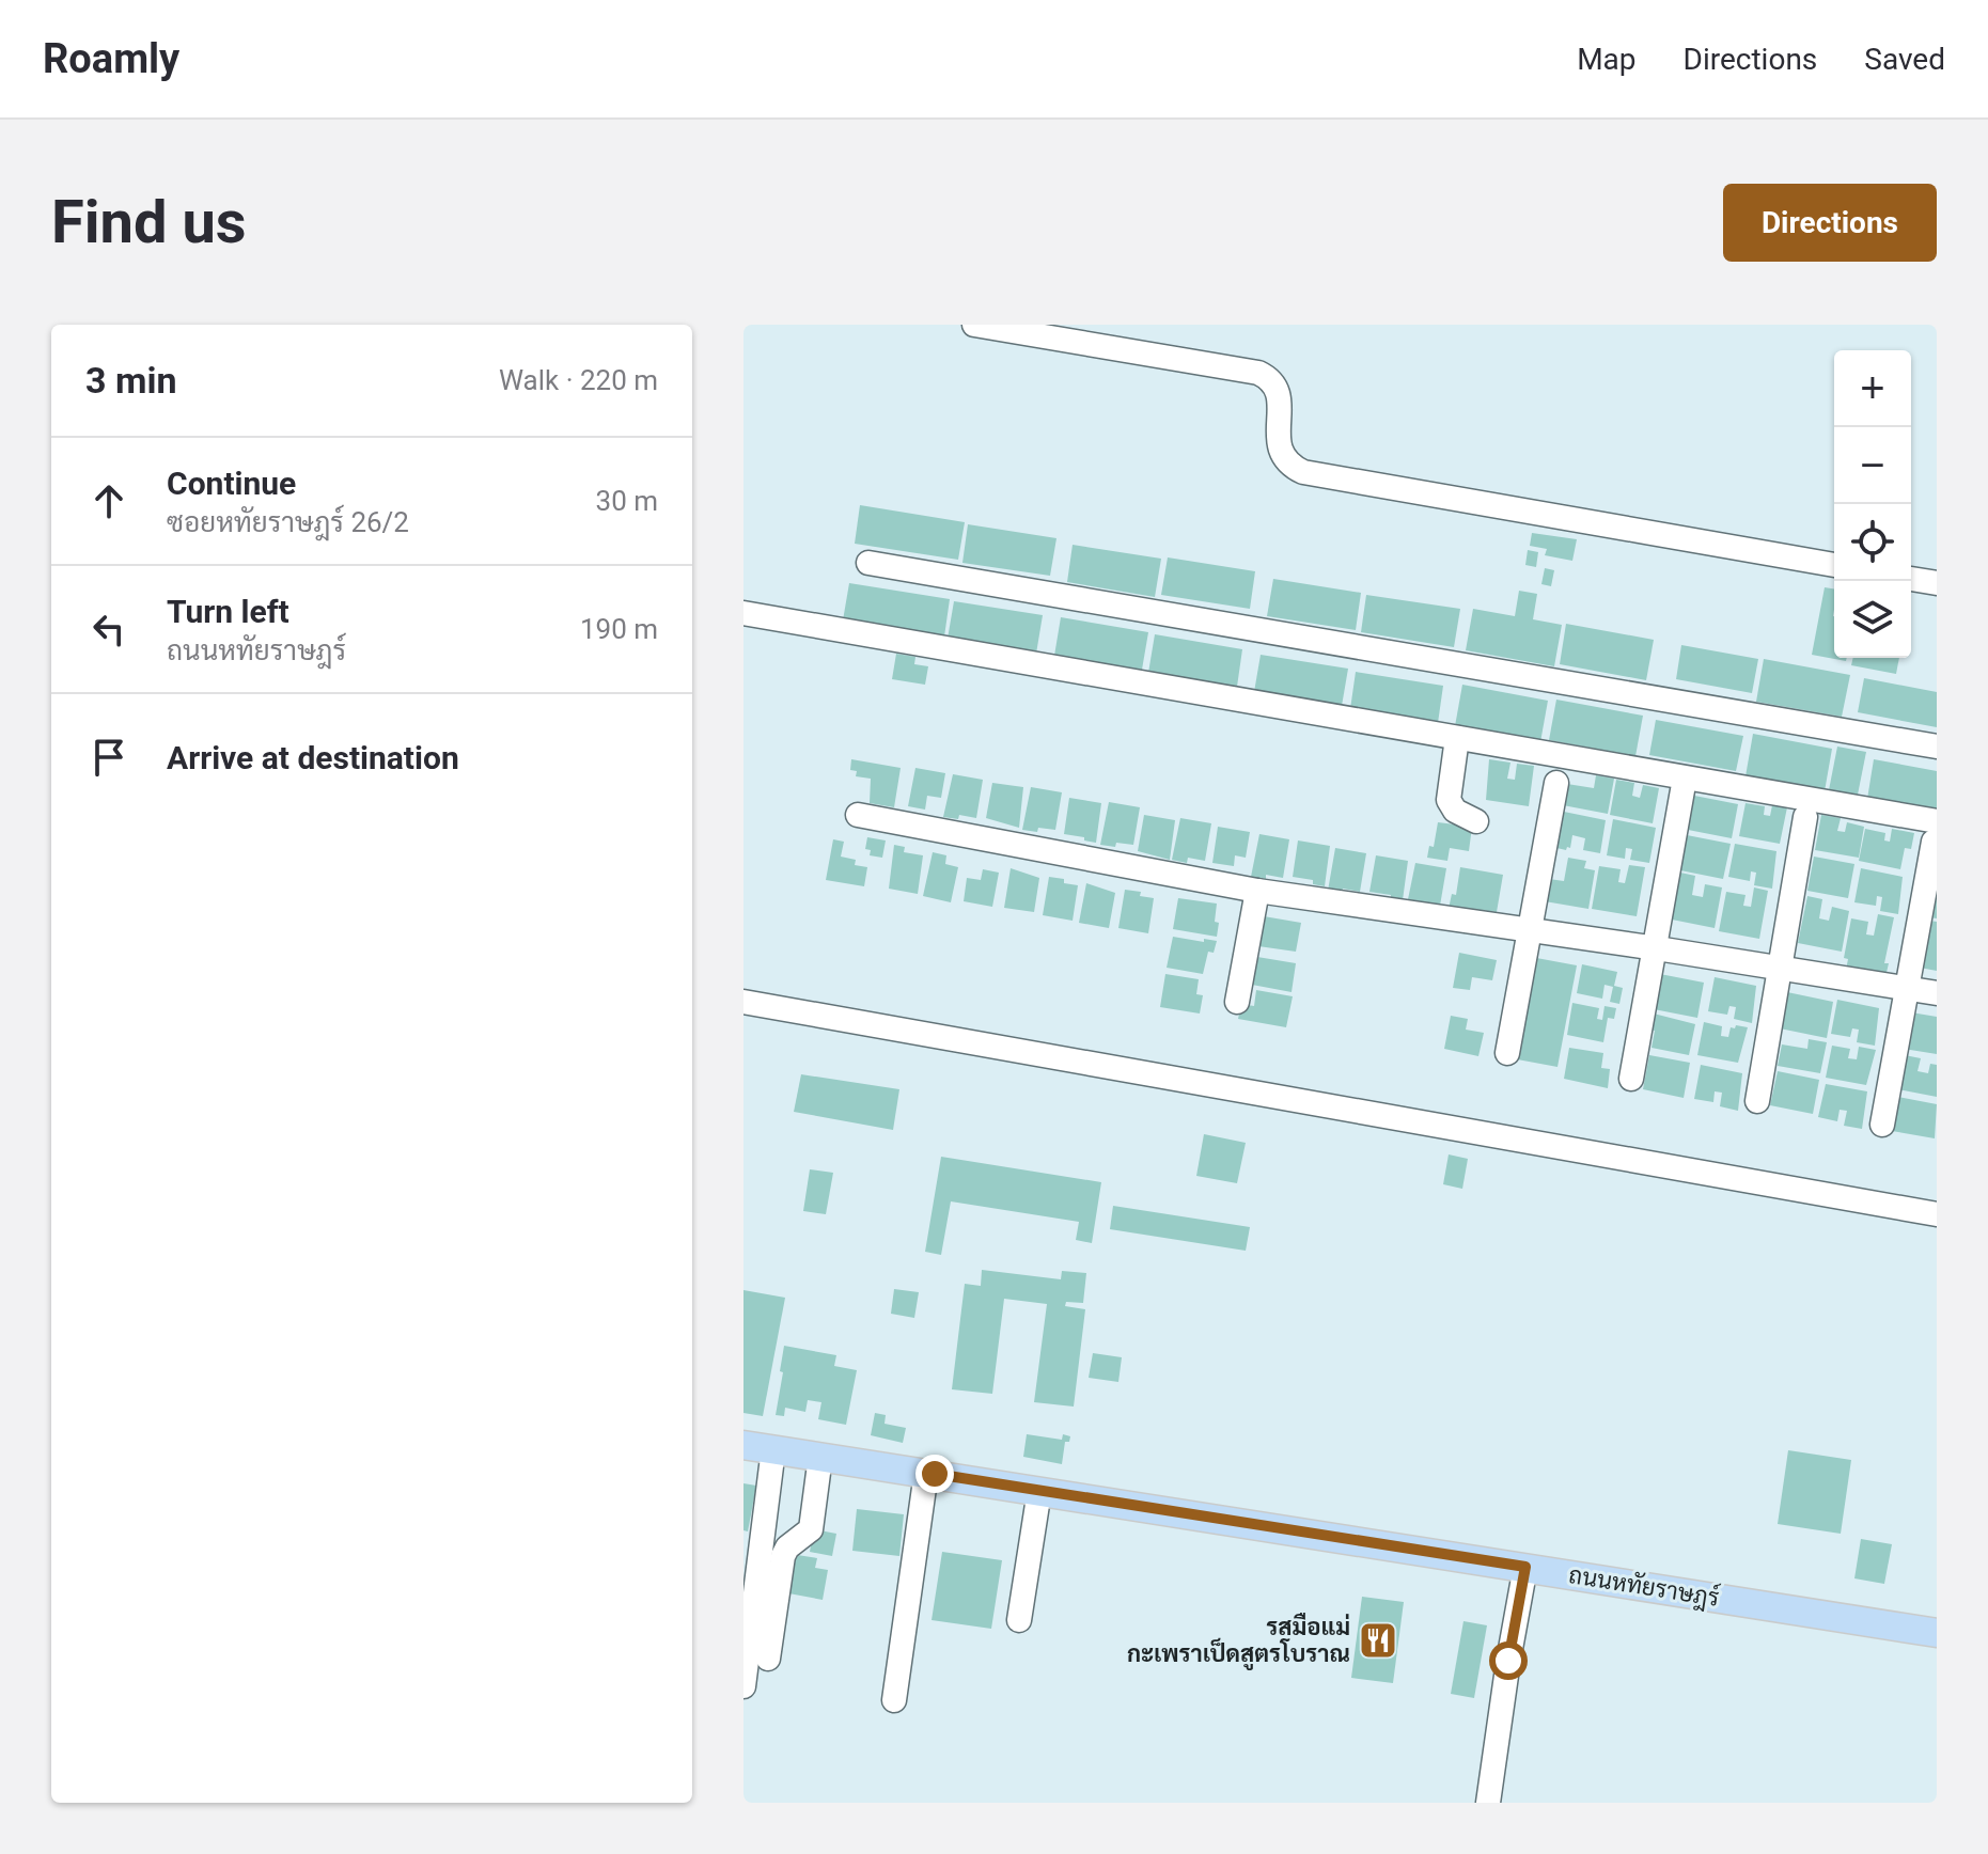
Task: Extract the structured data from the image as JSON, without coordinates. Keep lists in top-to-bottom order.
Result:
{
  "streets": {
    "main road": ["ถนนหทัยราษฎร์"]
  },
  "places": {
    "restaurant": ["รสมือแม่ กะเพราเป็ดสูตรโบราณ"]
  },
  "page": {
    "header": "Roamly",
    "nav": ["Map", "Directions", "Saved"],
    "buttons": "Directions",
    "title": "Find us",
    "heading": ["3 min", "Walk · 220 m"],
    "map_buttons": ["+", "−"],
    "list": [
      ["Continue", "ซอยหทัยราษฎร์ 26/2", "30 m"],
      ["Turn left", "ถนนหทัยราษฎร์", "190 m"],
      "Arrive at destination"
    ]
  }
}
